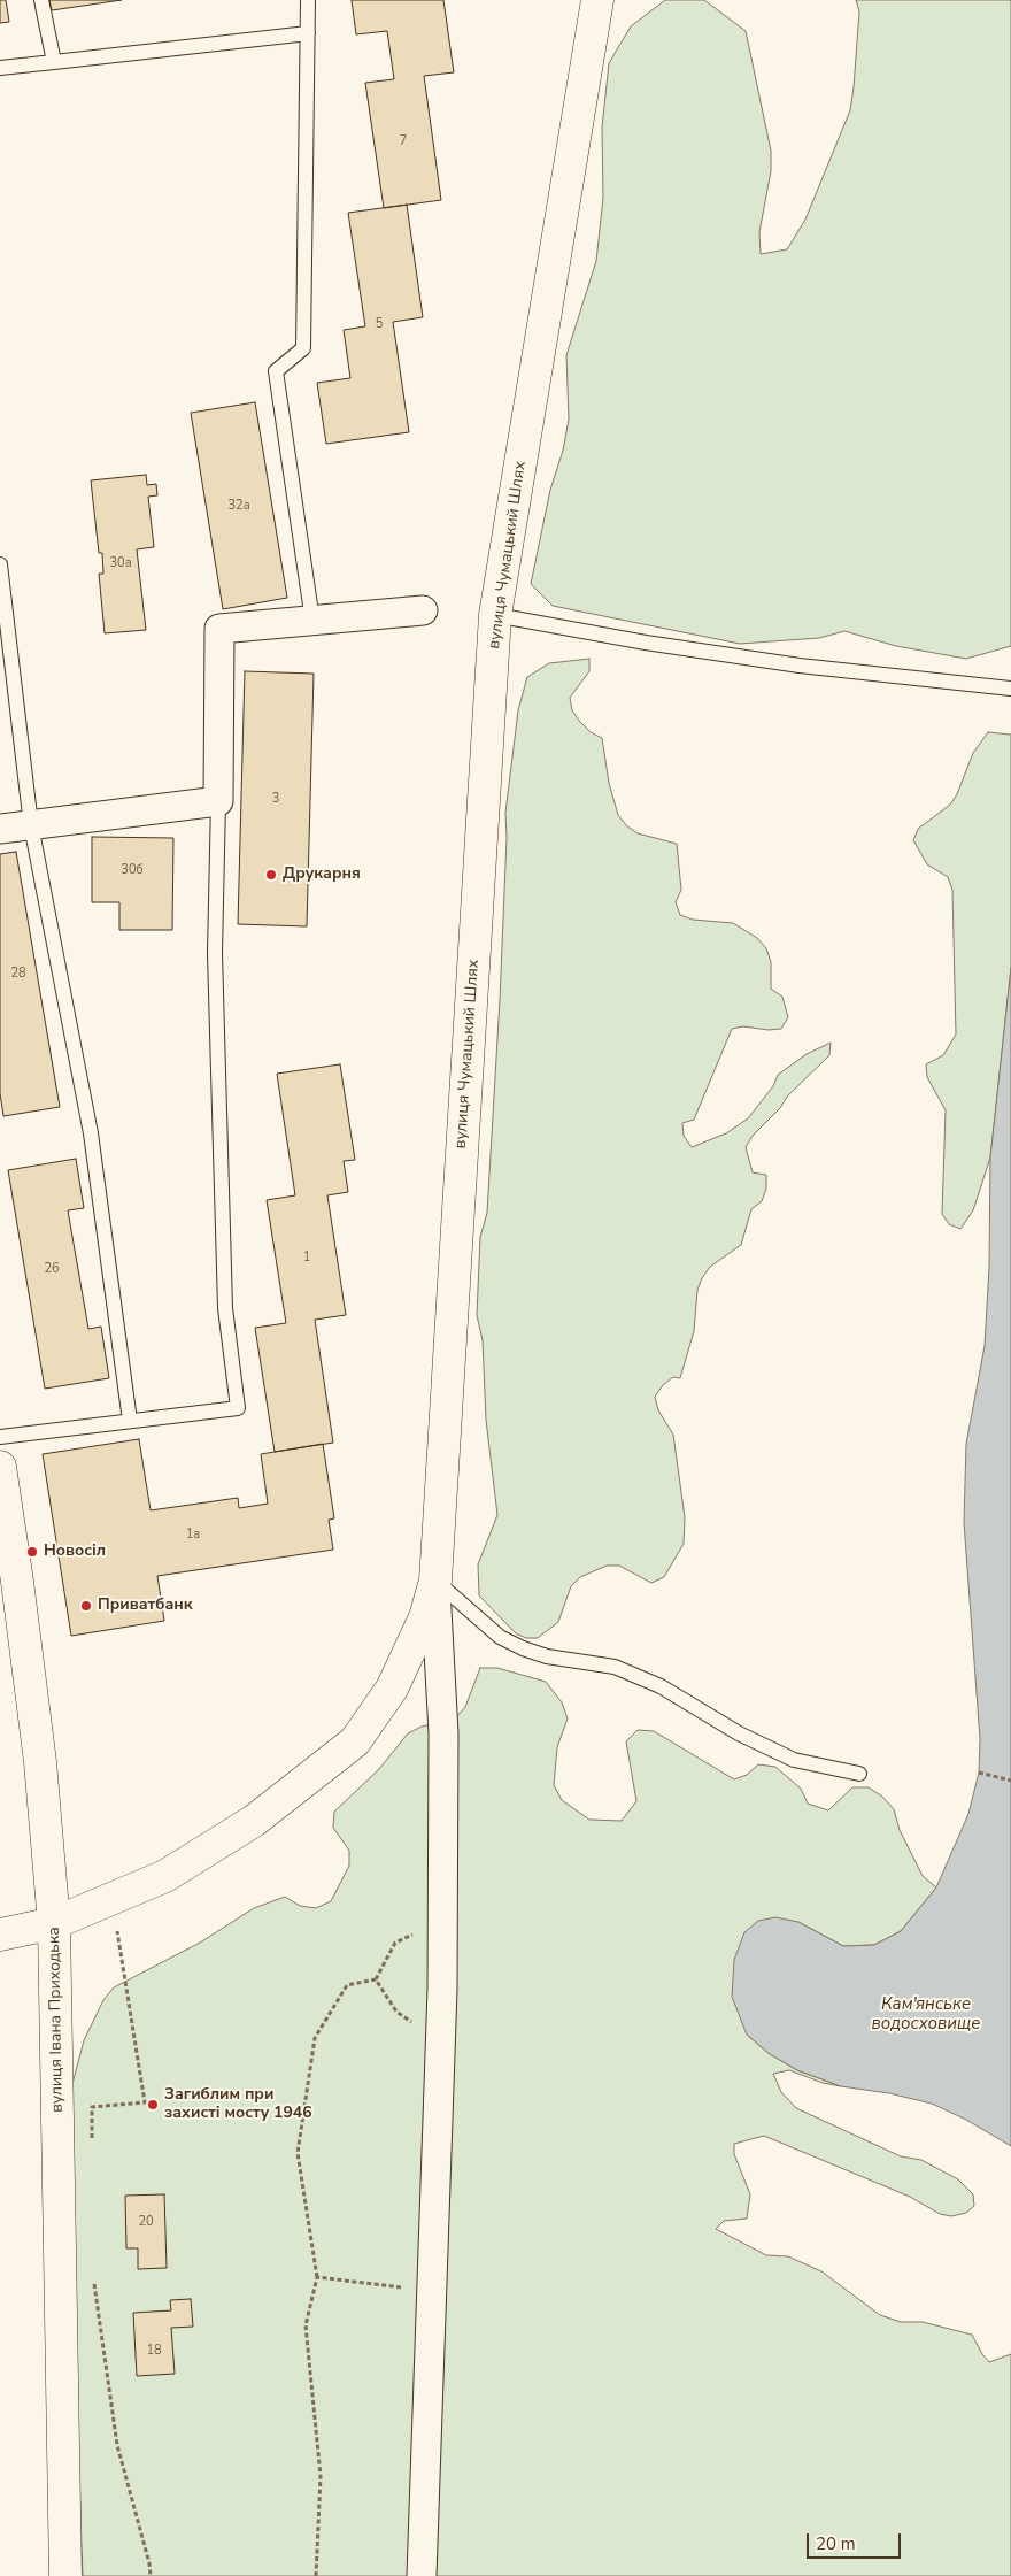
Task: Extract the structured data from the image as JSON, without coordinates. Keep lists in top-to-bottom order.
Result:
{
  "streets": {
    "main road": ["вулиця Чумацький Шлях", "вулиця Івана Приходька"]
  },
  "crossings": [
    ["вулиця Чумацький Шлях", "вулиця Івана Приходька"]
  ],
  "water": ["Кам'янське водосховище"],
  "places": [
    "Друкарня",
    "Новосіл",
    "Приватбанк",
    "Загиблим при захисті мосту 1946"
  ],
  "house_numbers": [
    "7",
    "5",
    "32а",
    "30а",
    "3",
    "30б",
    "28",
    "1",
    "26",
    "1а",
    "20",
    "18"
  ],
  "scale_bar": "20 m"
}
